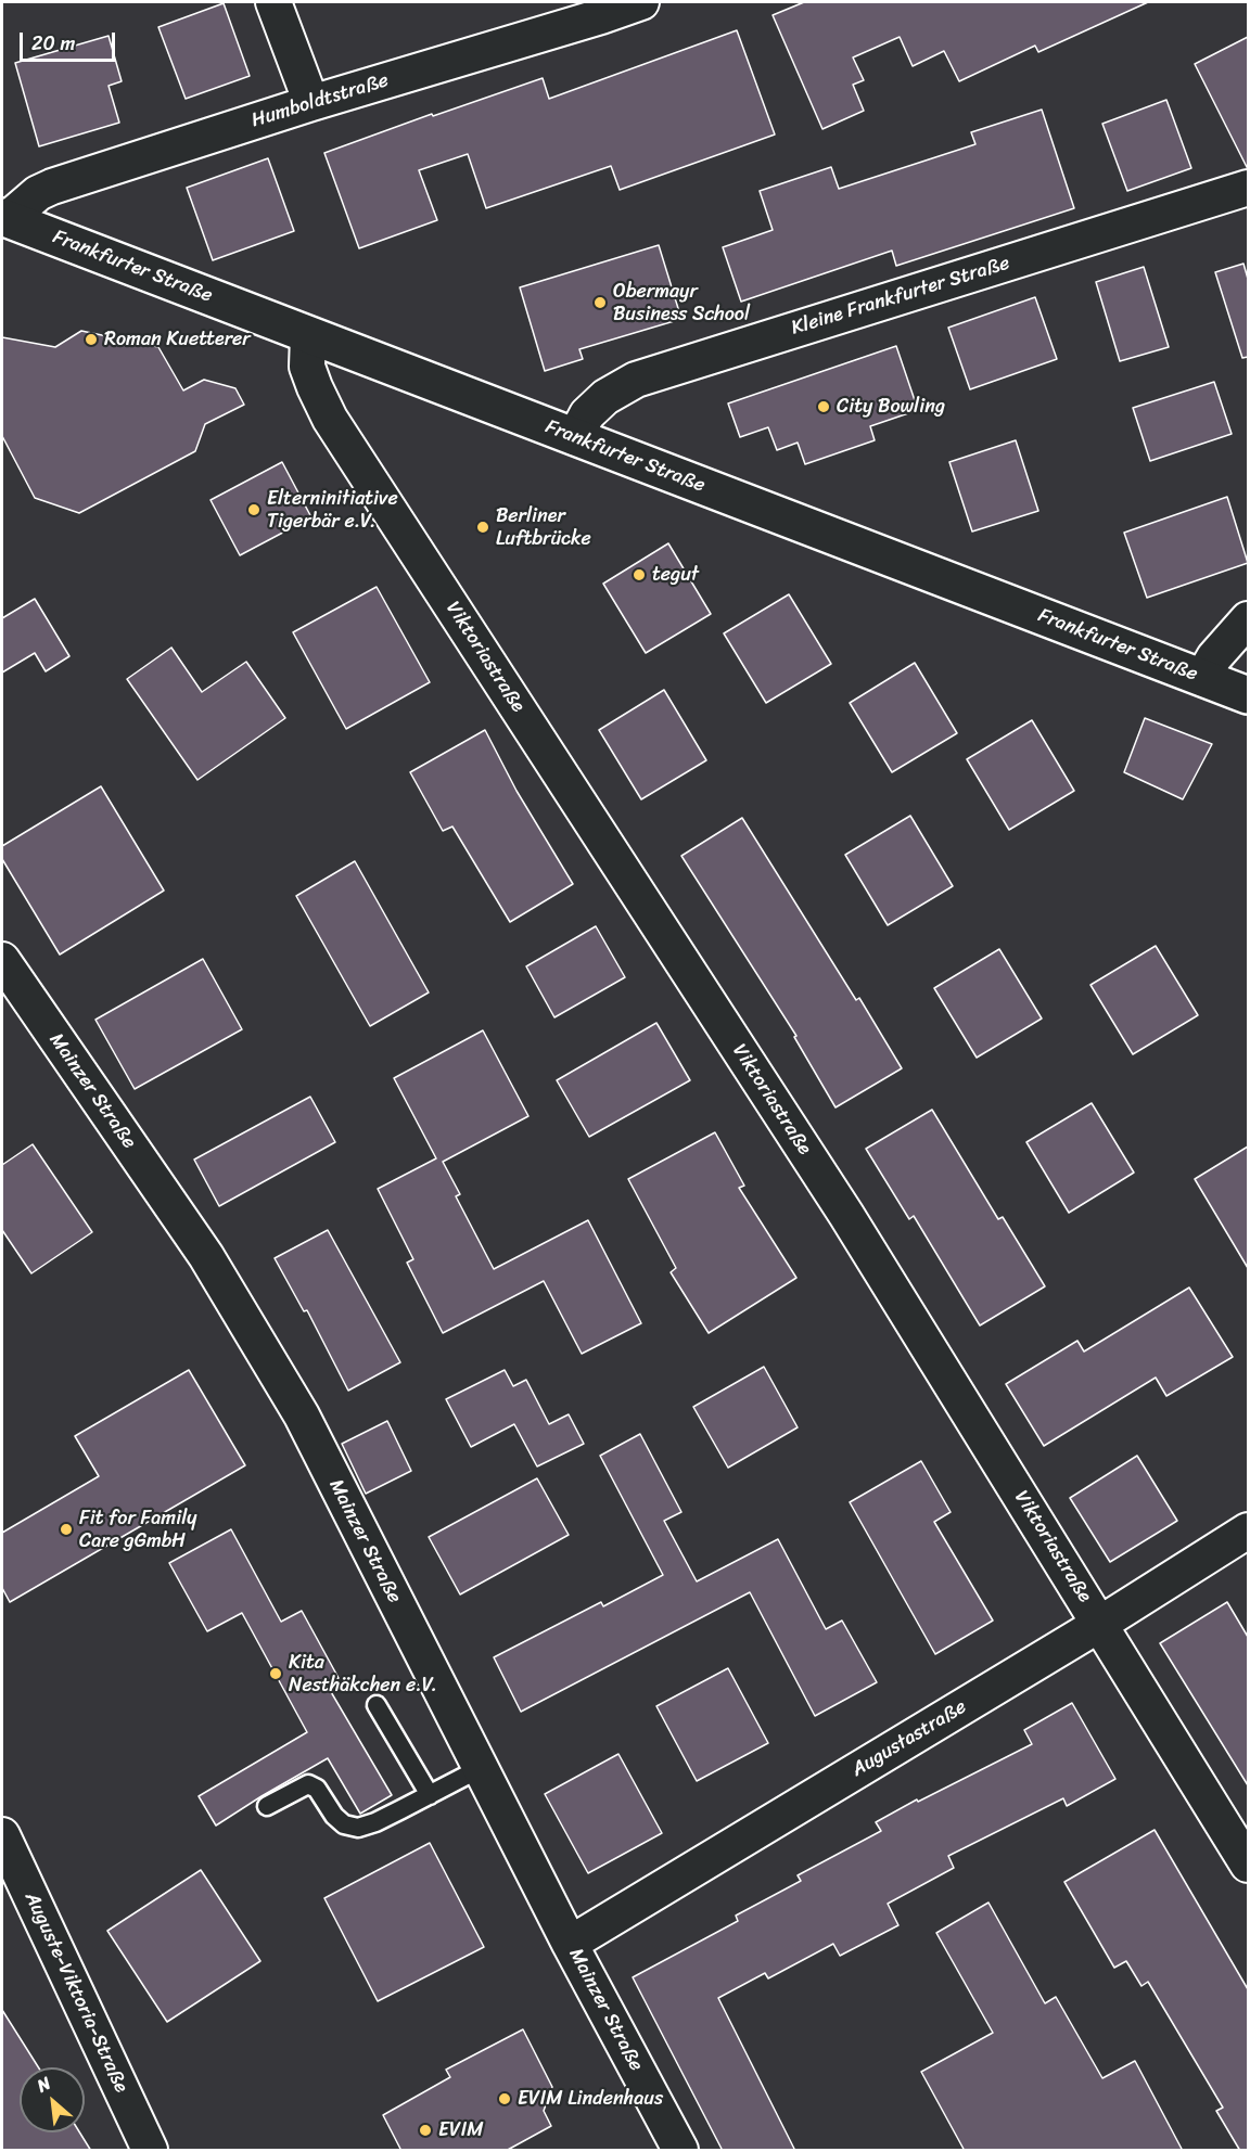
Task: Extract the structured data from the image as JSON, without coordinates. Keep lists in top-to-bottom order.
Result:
{
  "streets": {
    "main road": ["Frankfurter Straße"],
    "street": [
      "Humboldtstraße",
      "Kleine Frankfurter Straße",
      "Viktoriastraße",
      "Mainzer Straße",
      "Augustastraße",
      "Auguste-Viktoria-Straße"
    ]
  },
  "crossings": [
    ["Humboldtstraße", "Frankfurter Straße"],
    ["Frankfurter Straße", "Kleine Frankfurter Straße"],
    ["Frankfurter Straße", "Viktoriastraße"],
    ["Viktoriastraße", "Augustastraße"],
    ["Mainzer Straße", "Augustastraße"]
  ],
  "places": [
    "Obermayr Business School",
    "Roman Kuetterer",
    "City Bowling",
    "Elterninitiative Tigerbär e.V.",
    "Berliner Luftbrücke",
    "tegut",
    "Fit for Family Care gGmbH",
    "Kita Nesthäkchen e.V.",
    "EVIM Lindenhaus",
    "EVIM"
  ],
  "scale_bar": "20 m",
  "north": "top left"
}
